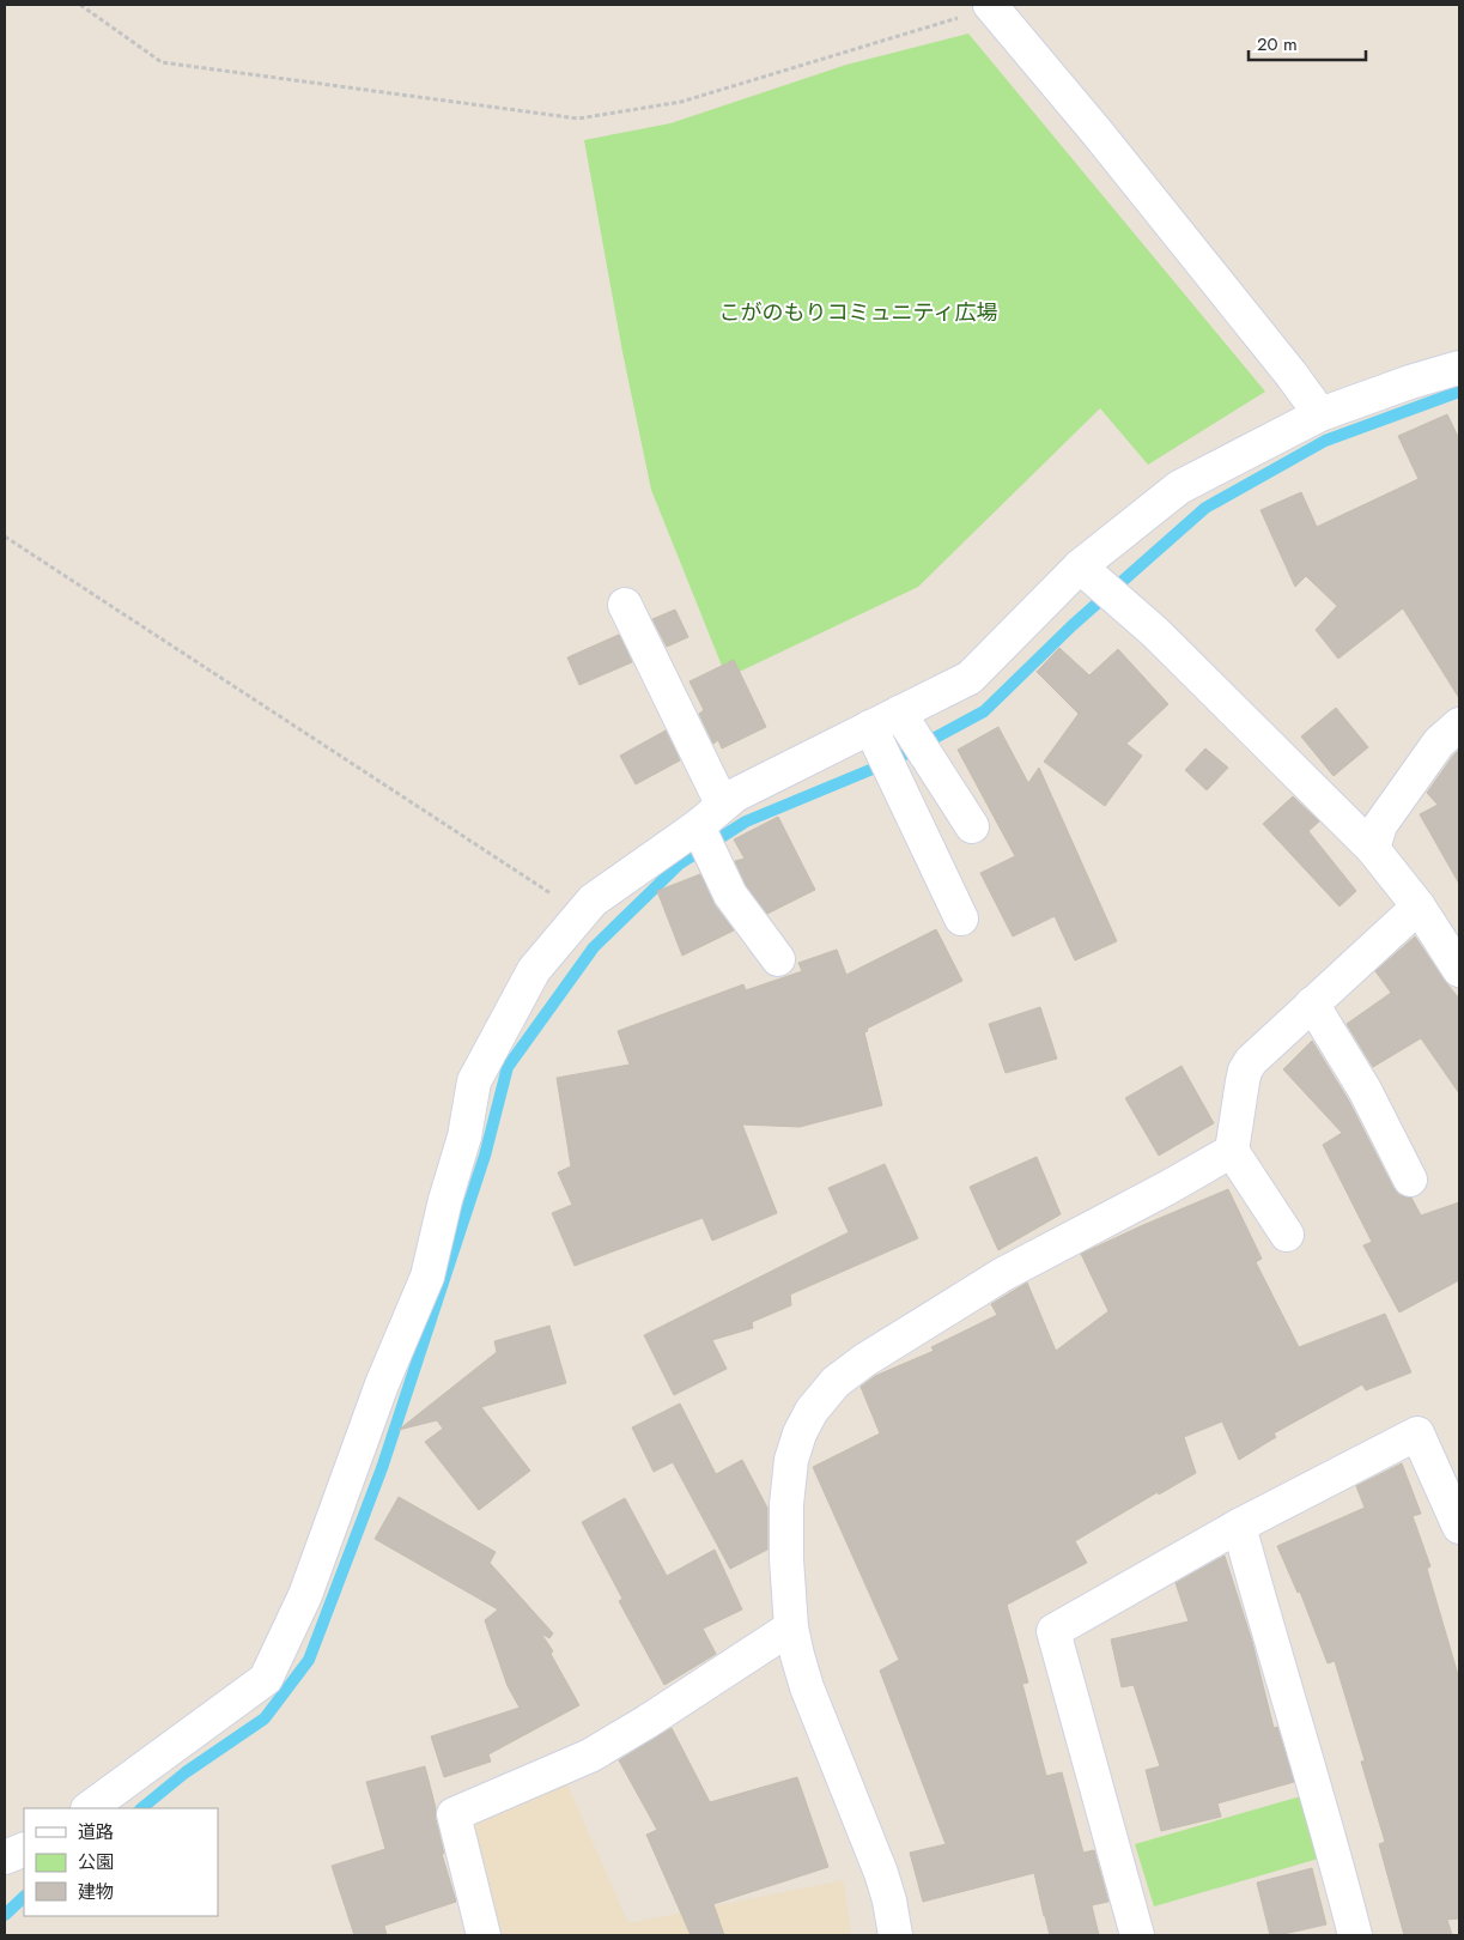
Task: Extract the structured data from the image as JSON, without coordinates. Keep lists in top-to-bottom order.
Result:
{
  "parks": ["こがのもりコミュニティ広場"],
  "legend": ["道路", "公園", "建物"],
  "scale_bar": "20 m"
}
